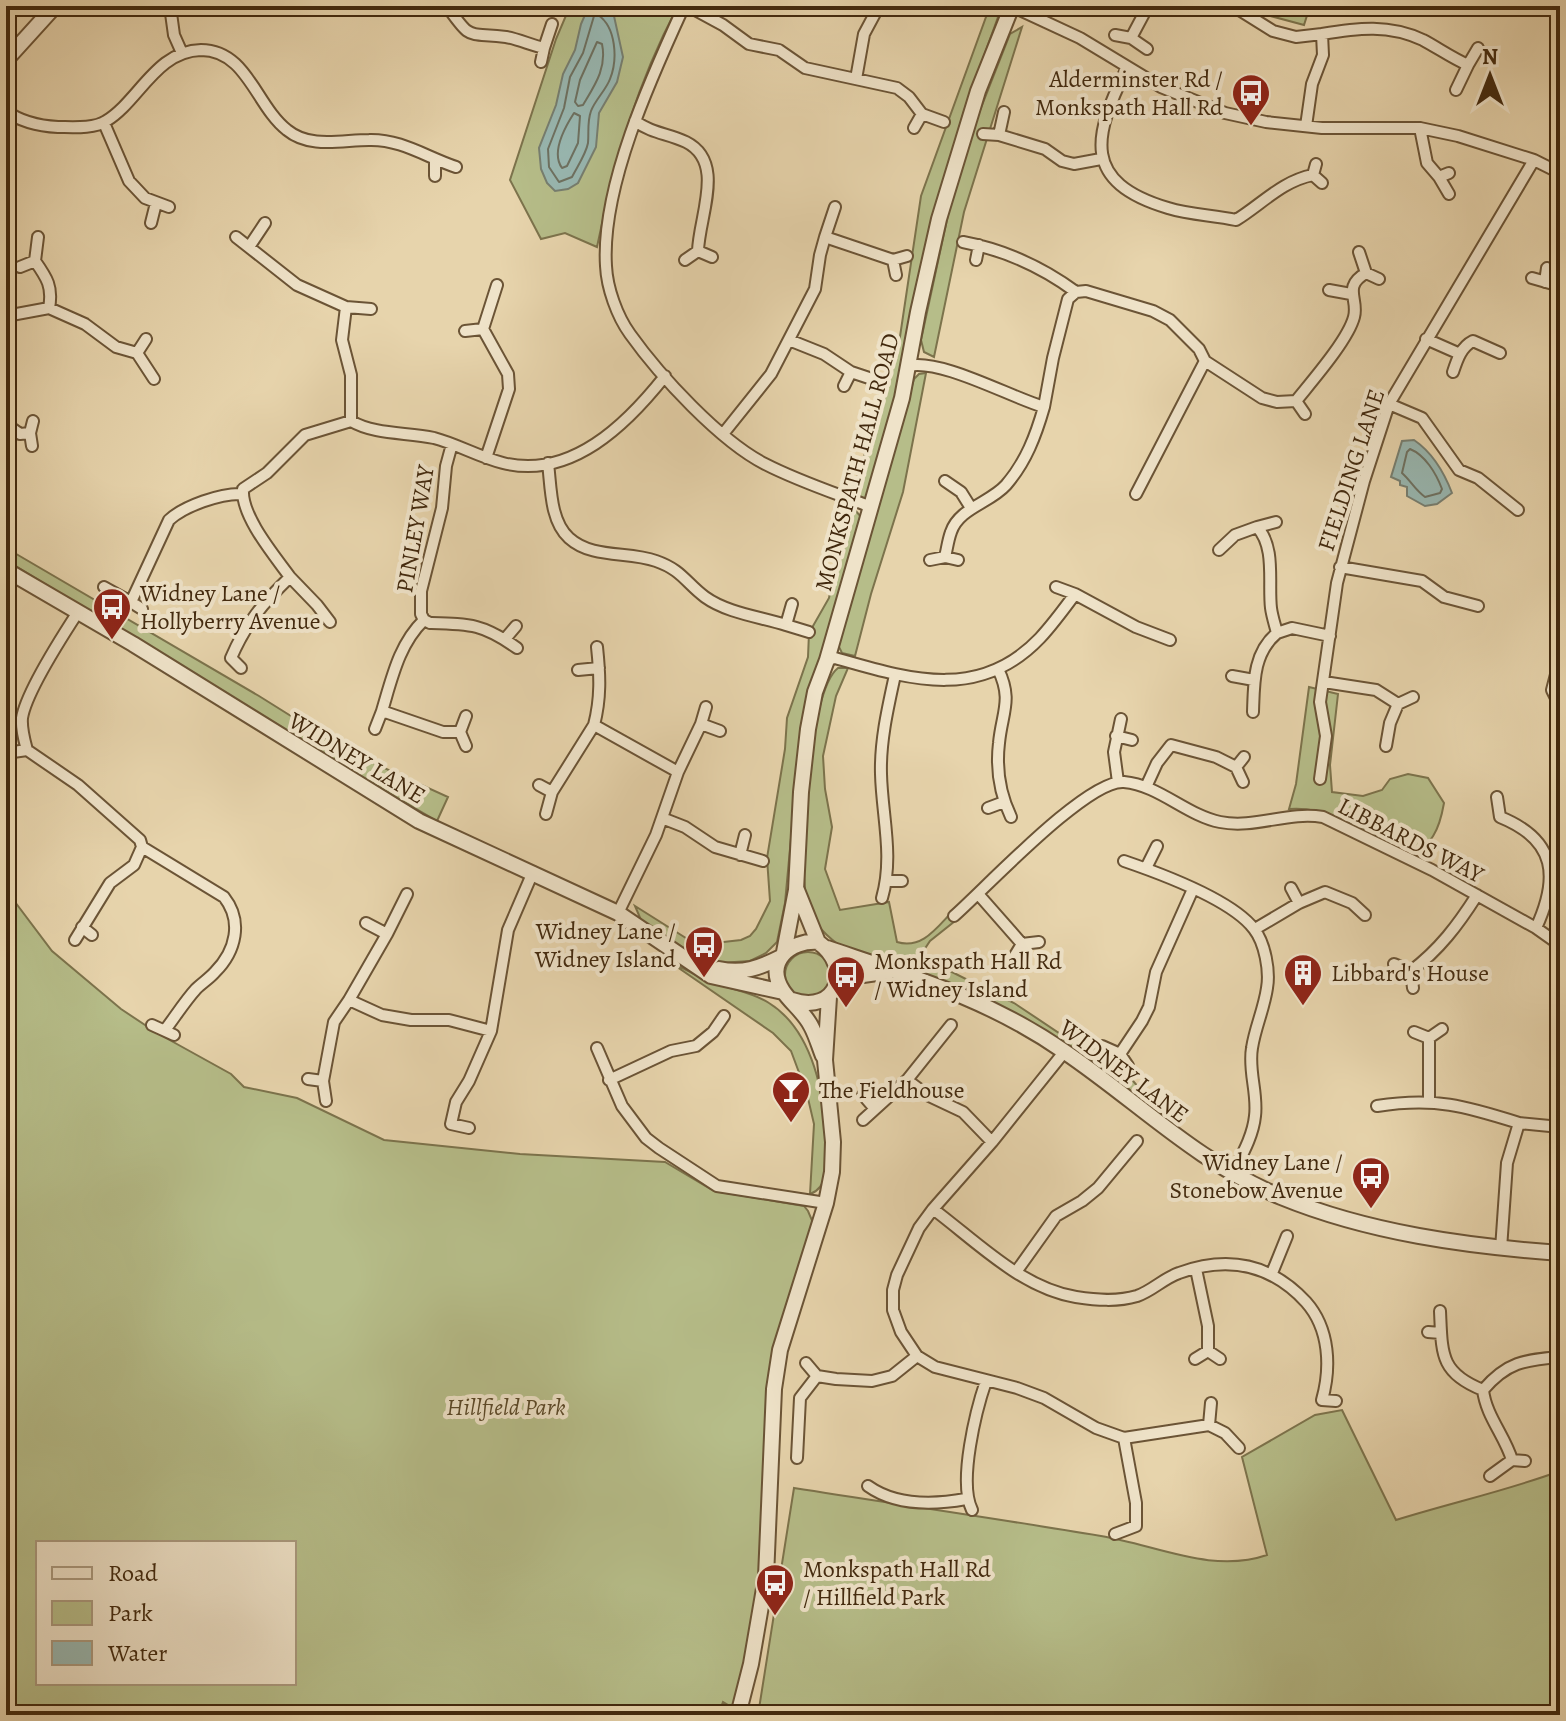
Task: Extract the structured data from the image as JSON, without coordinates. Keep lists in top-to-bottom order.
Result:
{
  "streets": {
    "street": [
      "MONKSPATH HALL ROAD",
      "FIELDING LANE",
      "PINLEY WAY",
      "WIDNEY LANE",
      "LIBBARDS WAY"
    ]
  },
  "crossings": [
    ["MONKSPATH HALL ROAD", "WIDNEY LANE"]
  ],
  "parks": ["Hillfield Park"],
  "places": {
    "bus stop": [
      "Alderminster Rd / Monkspath Hall Rd",
      "Widney Lane / Hollyberry Avenue",
      "Widney Lane / Widney Island",
      "Monkspath Hall Rd / Widney Island",
      "Widney Lane / Stonebow Avenue",
      "Monkspath Hall Rd / Hillfield Park"
    ],
    "building": ["Libbard's House"],
    "bar": ["The Fieldhouse"]
  },
  "legend": ["Road", "Park", "Water"],
  "north": "top"
}
